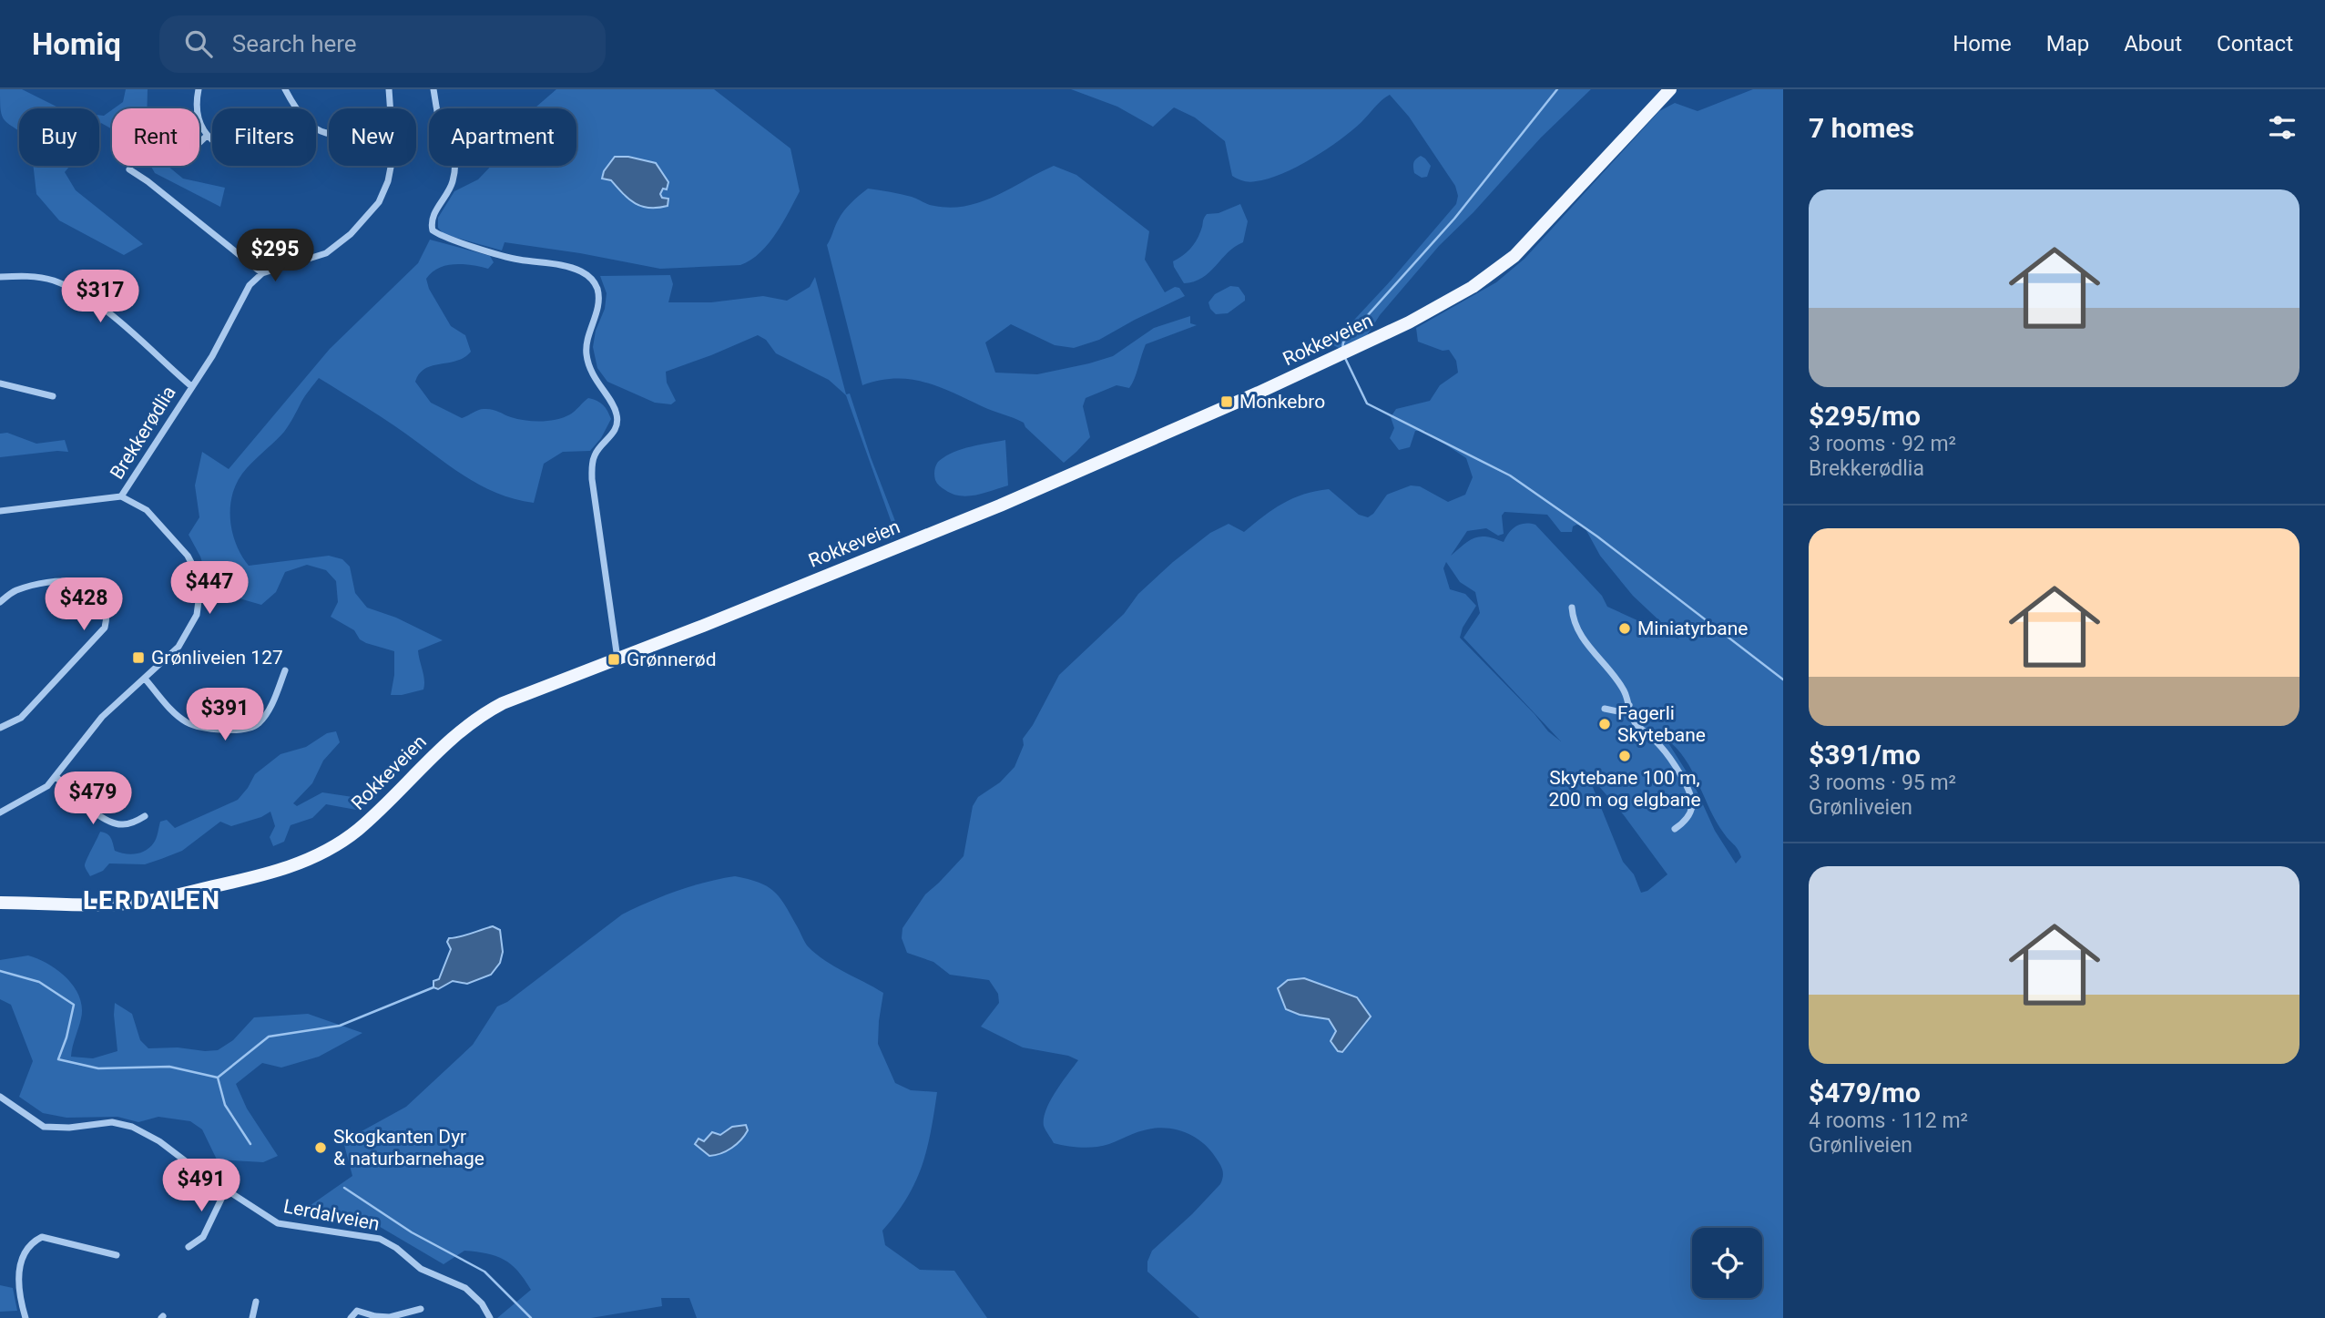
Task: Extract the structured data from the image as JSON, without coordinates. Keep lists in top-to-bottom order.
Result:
{
  "streets": {
    "main road": ["Rokkeveien"],
    "street": ["Brekkerødlia", "Lerdalveien"]
  },
  "districts": ["LERDALEN"],
  "places": {
    "transit": ["Monkebro", "Grønliveien 127", "Grønnerød"],
    "other": [
      "Miniatyrbane",
      "Fagerli Skytebane",
      "Skytebane 100 m, 200 m og elgbane",
      "Skogkanten Dyr & naturbarnehage"
    ]
  },
  "page": {
    "header": "Homiq",
    "search": "Search here",
    "nav": [
      "Home",
      "Map",
      "About",
      "Contact"
    ],
    "heading": "7 homes",
    "chip": [
      "Buy",
      "Rent",
      "Filters",
      "New",
      "Apartment"
    ],
    "list": [
      {
        "name": "$295/mo",
        "note": "3 rooms · 92 m² · Brekkerødlia"
      },
      {
        "name": "$391/mo",
        "note": "3 rooms · 95 m² · Grønliveien"
      },
      {
        "name": "$479/mo",
        "note": "4 rooms · 112 m² · Grønliveien"
      }
    ],
    "price": [
      "$295",
      "$317",
      "$447",
      "$428",
      "$391",
      "$479",
      "$491"
    ]
  }
}
